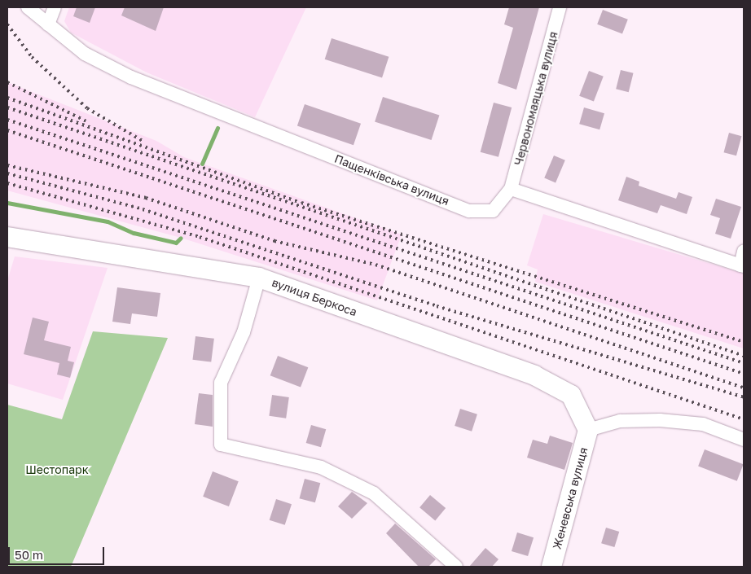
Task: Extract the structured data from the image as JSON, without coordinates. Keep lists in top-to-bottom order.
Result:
{
  "streets": {
    "street": [
      "Червономаяцька вулиця",
      "Пащенківська вулиця",
      "вулиця Беркоса",
      "Женевська вулиця"
    ]
  },
  "crossings": [
    ["Червономаяцька вулиця", "Пащенківська вулиця"],
    ["вулиця Беркоса", "Женевська вулиця"]
  ],
  "parks": ["Шестопарк"],
  "scale_bar": "50 m"
}
